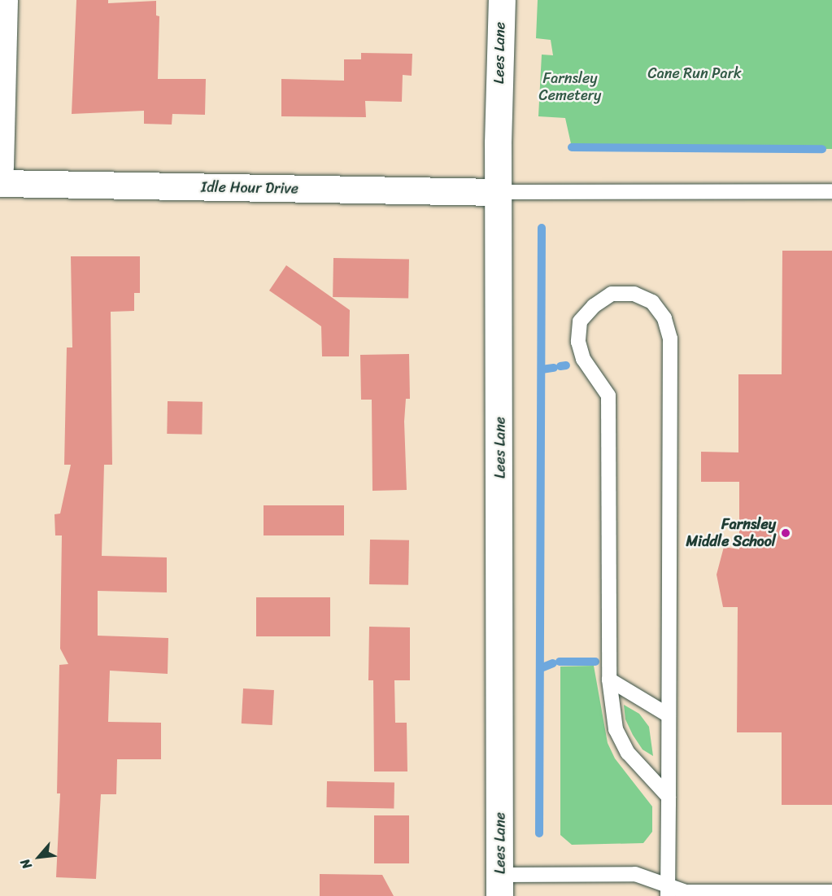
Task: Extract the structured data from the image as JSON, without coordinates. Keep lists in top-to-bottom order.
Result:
{
  "streets": {
    "street": ["Lees Lane", "Idle Hour Drive"]
  },
  "crossings": [
    ["Lees Lane", "Idle Hour Drive"]
  ],
  "parks": ["Cane Run Park", "Farnsley Cemetery"],
  "places": ["Farnsley Middle School"],
  "north": "bottom left"
}
